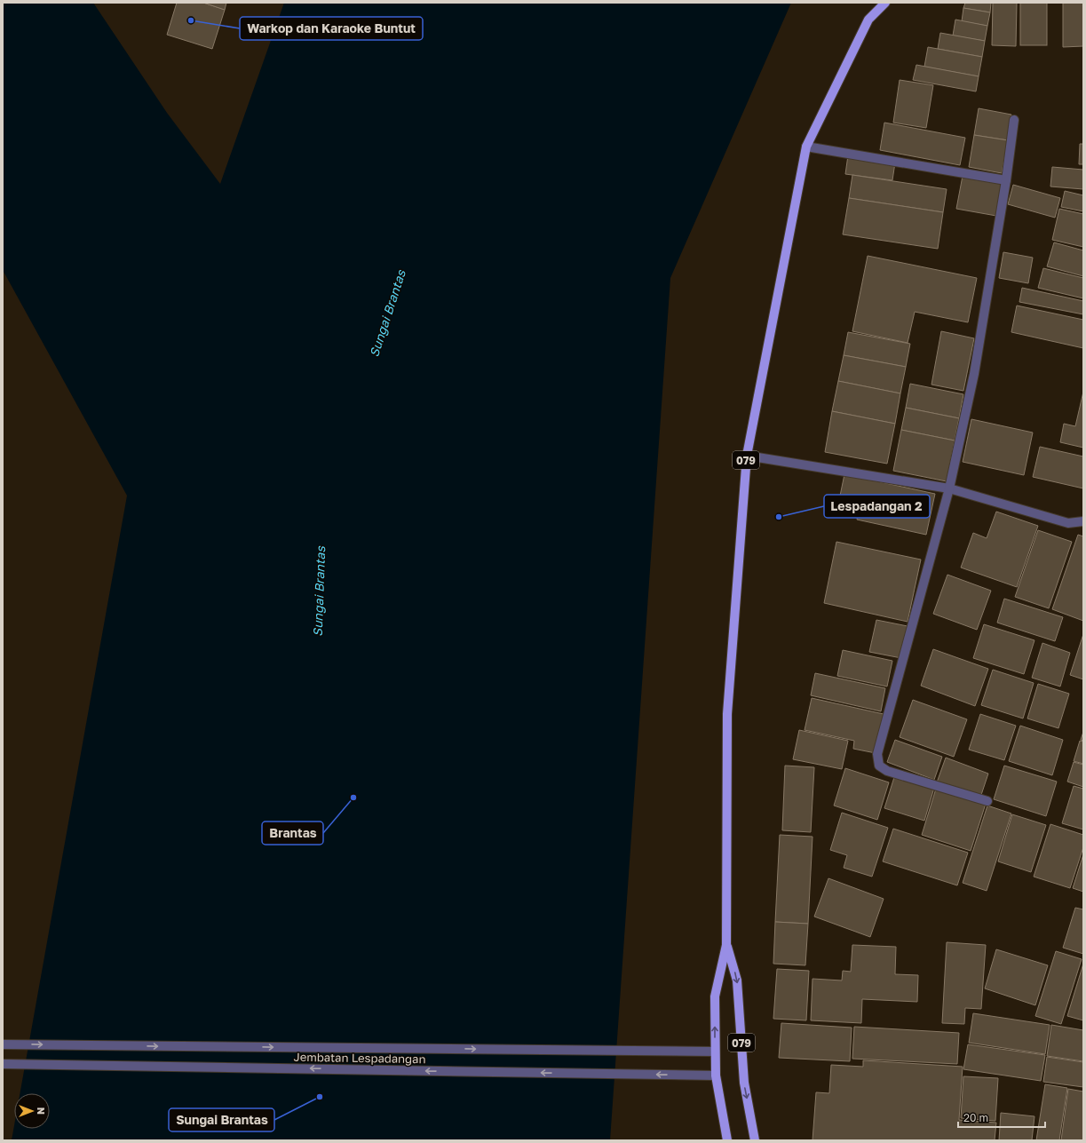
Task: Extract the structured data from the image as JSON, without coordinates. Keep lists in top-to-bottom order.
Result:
{
  "streets": {
    "main road": ["079"],
    "street": ["Jembatan Lespadangan"]
  },
  "crossings": [
    ["079", "Jembatan Lespadangan"]
  ],
  "water": ["Sungai Brantas"],
  "places": [
    "Warkop dan Karaoke Buntut",
    "Lespadangan 2",
    "Brantas",
    "Sungai Brantas"
  ],
  "scale_bar": "20 m",
  "north": "right"
}
